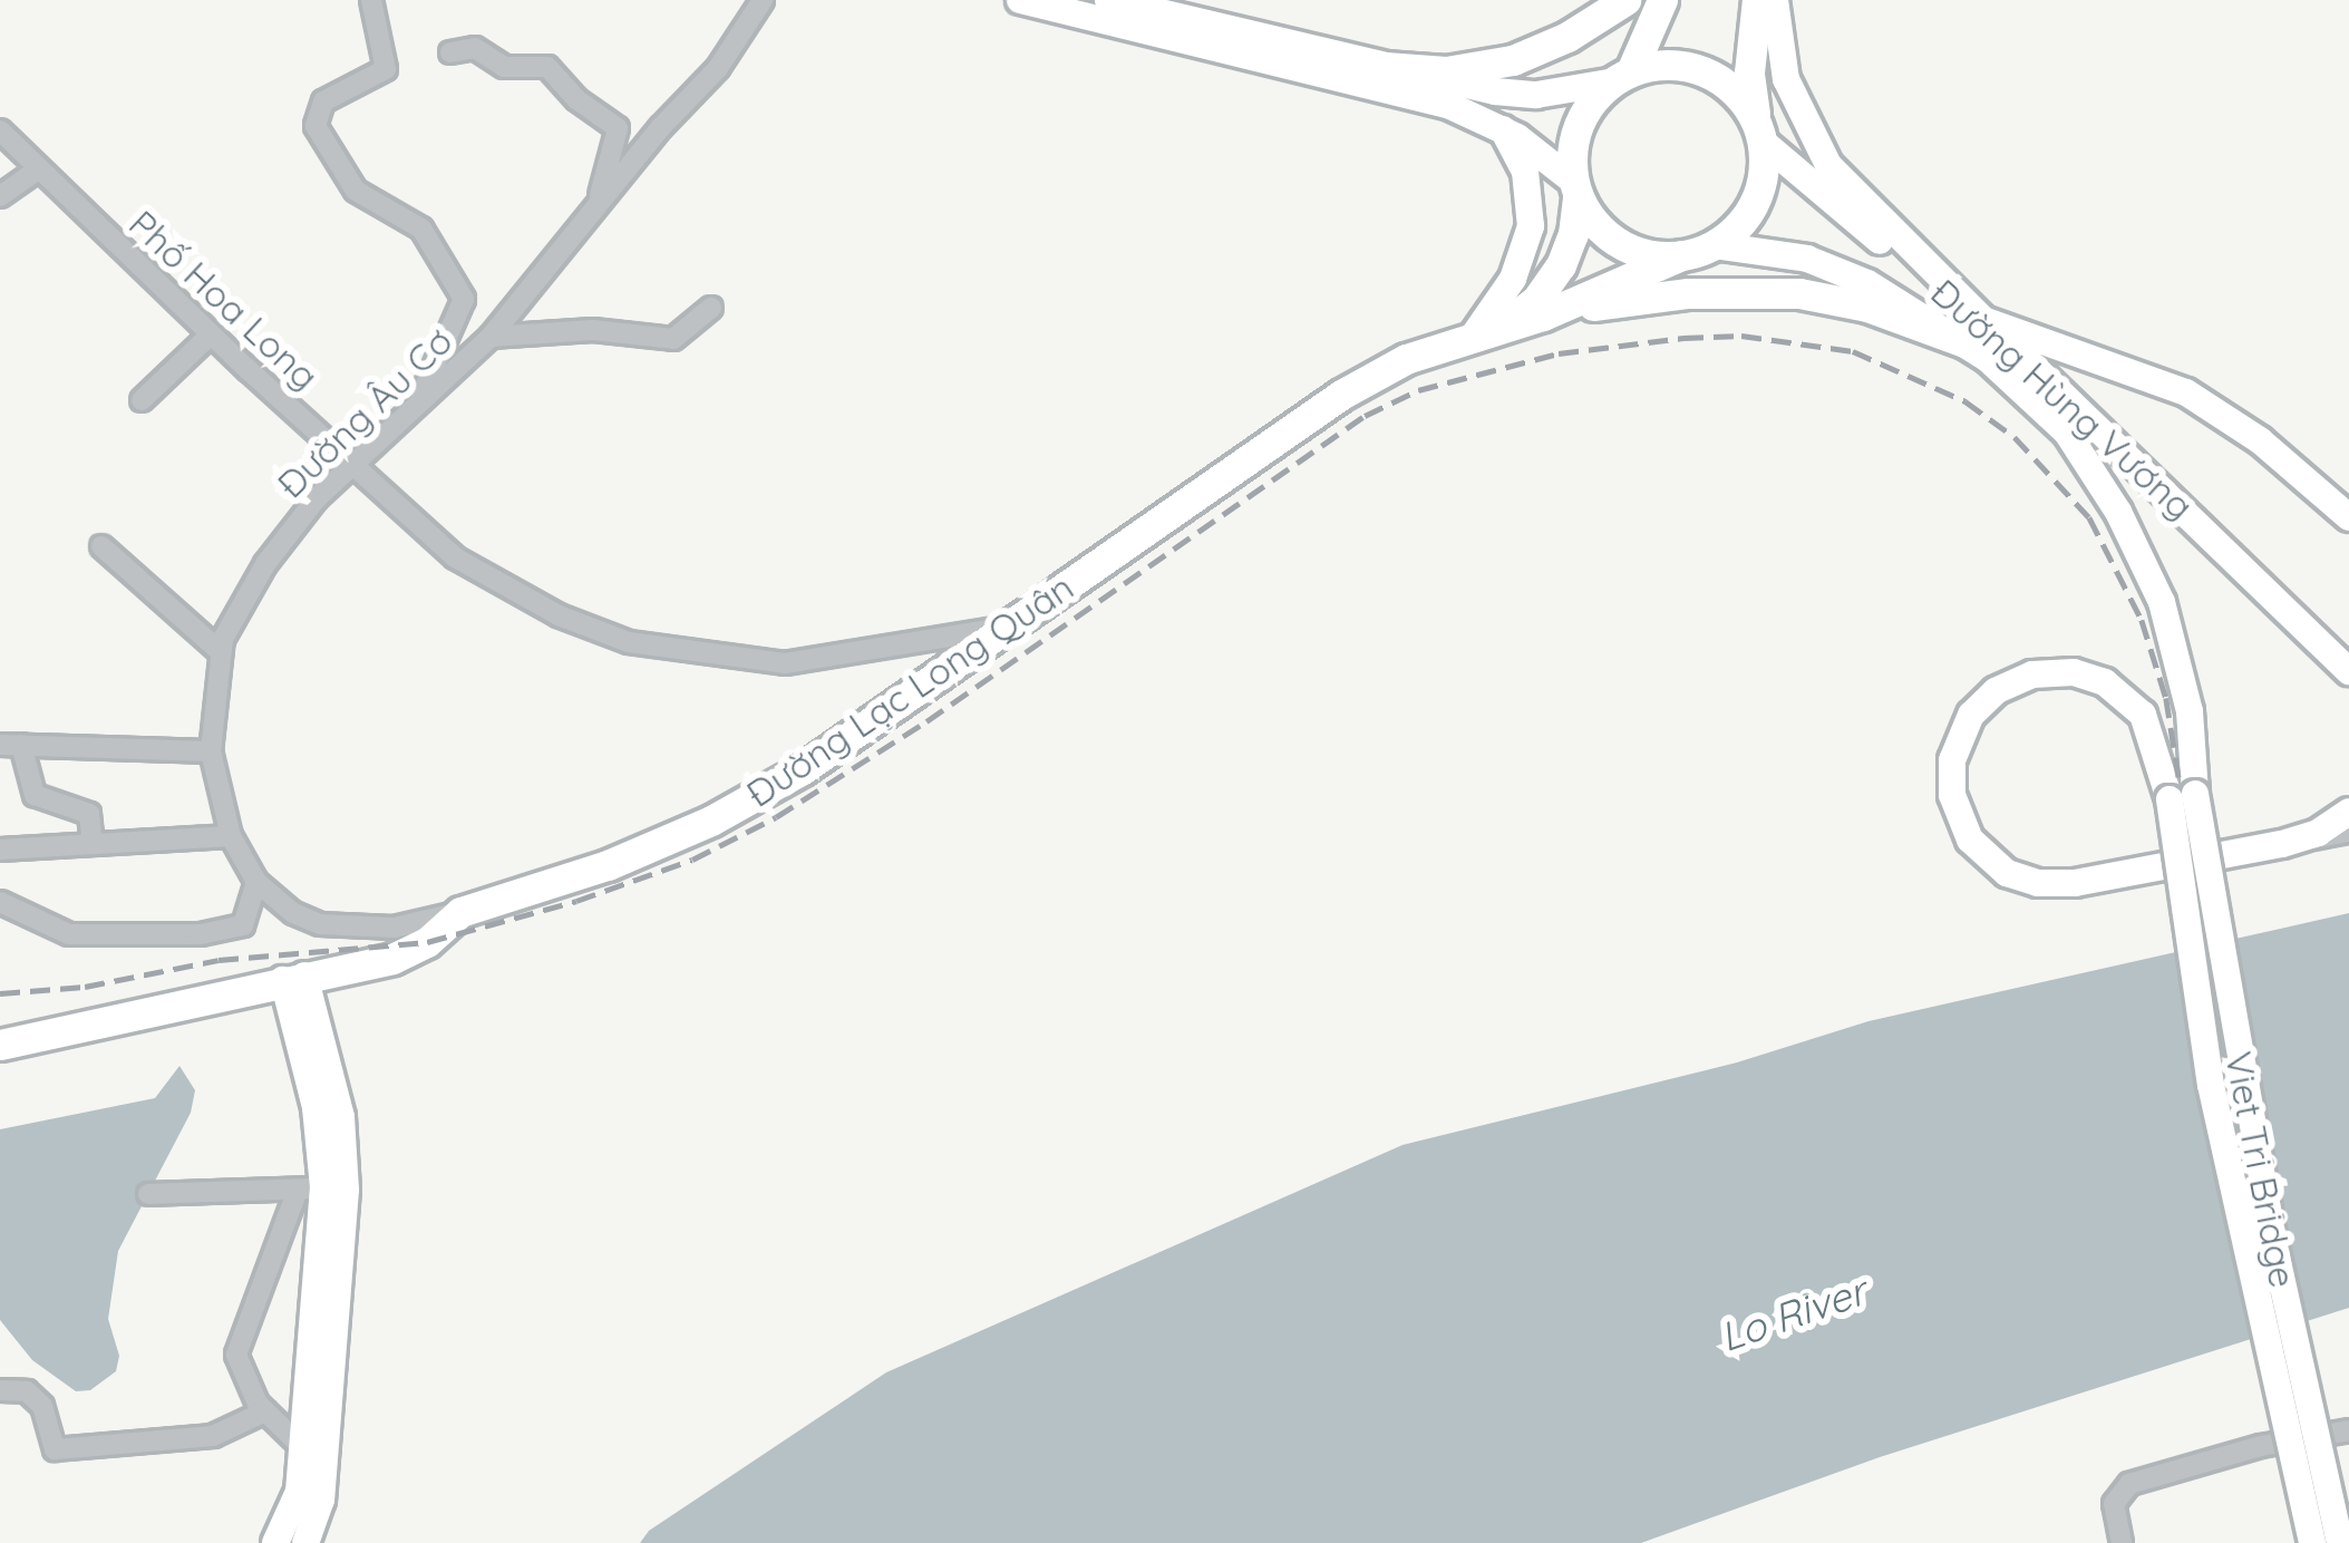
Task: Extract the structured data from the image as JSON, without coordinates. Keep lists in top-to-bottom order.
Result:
{
  "streets": {
    "highway": ["Đường Lạc Long Quân"],
    "main road": ["Đường Hùng Vương", "Viet Tri Bridge"],
    "street": ["Phố Hoa Long", "Đường Âu Cơ"]
  },
  "crossings": [
    ["Phố Hoa Long", "Đường Âu Cơ"],
    ["Phố Hoa Long", "Đường Lạc Long Quân"],
    ["Đường Hùng Vương", "Đường Lạc Long Quân"],
    ["Đường Hùng Vương", "Viet Tri Bridge"],
    ["Đường Âu Cơ", "Đường Lạc Long Quân"]
  ],
  "water": ["Lo River"]
}
